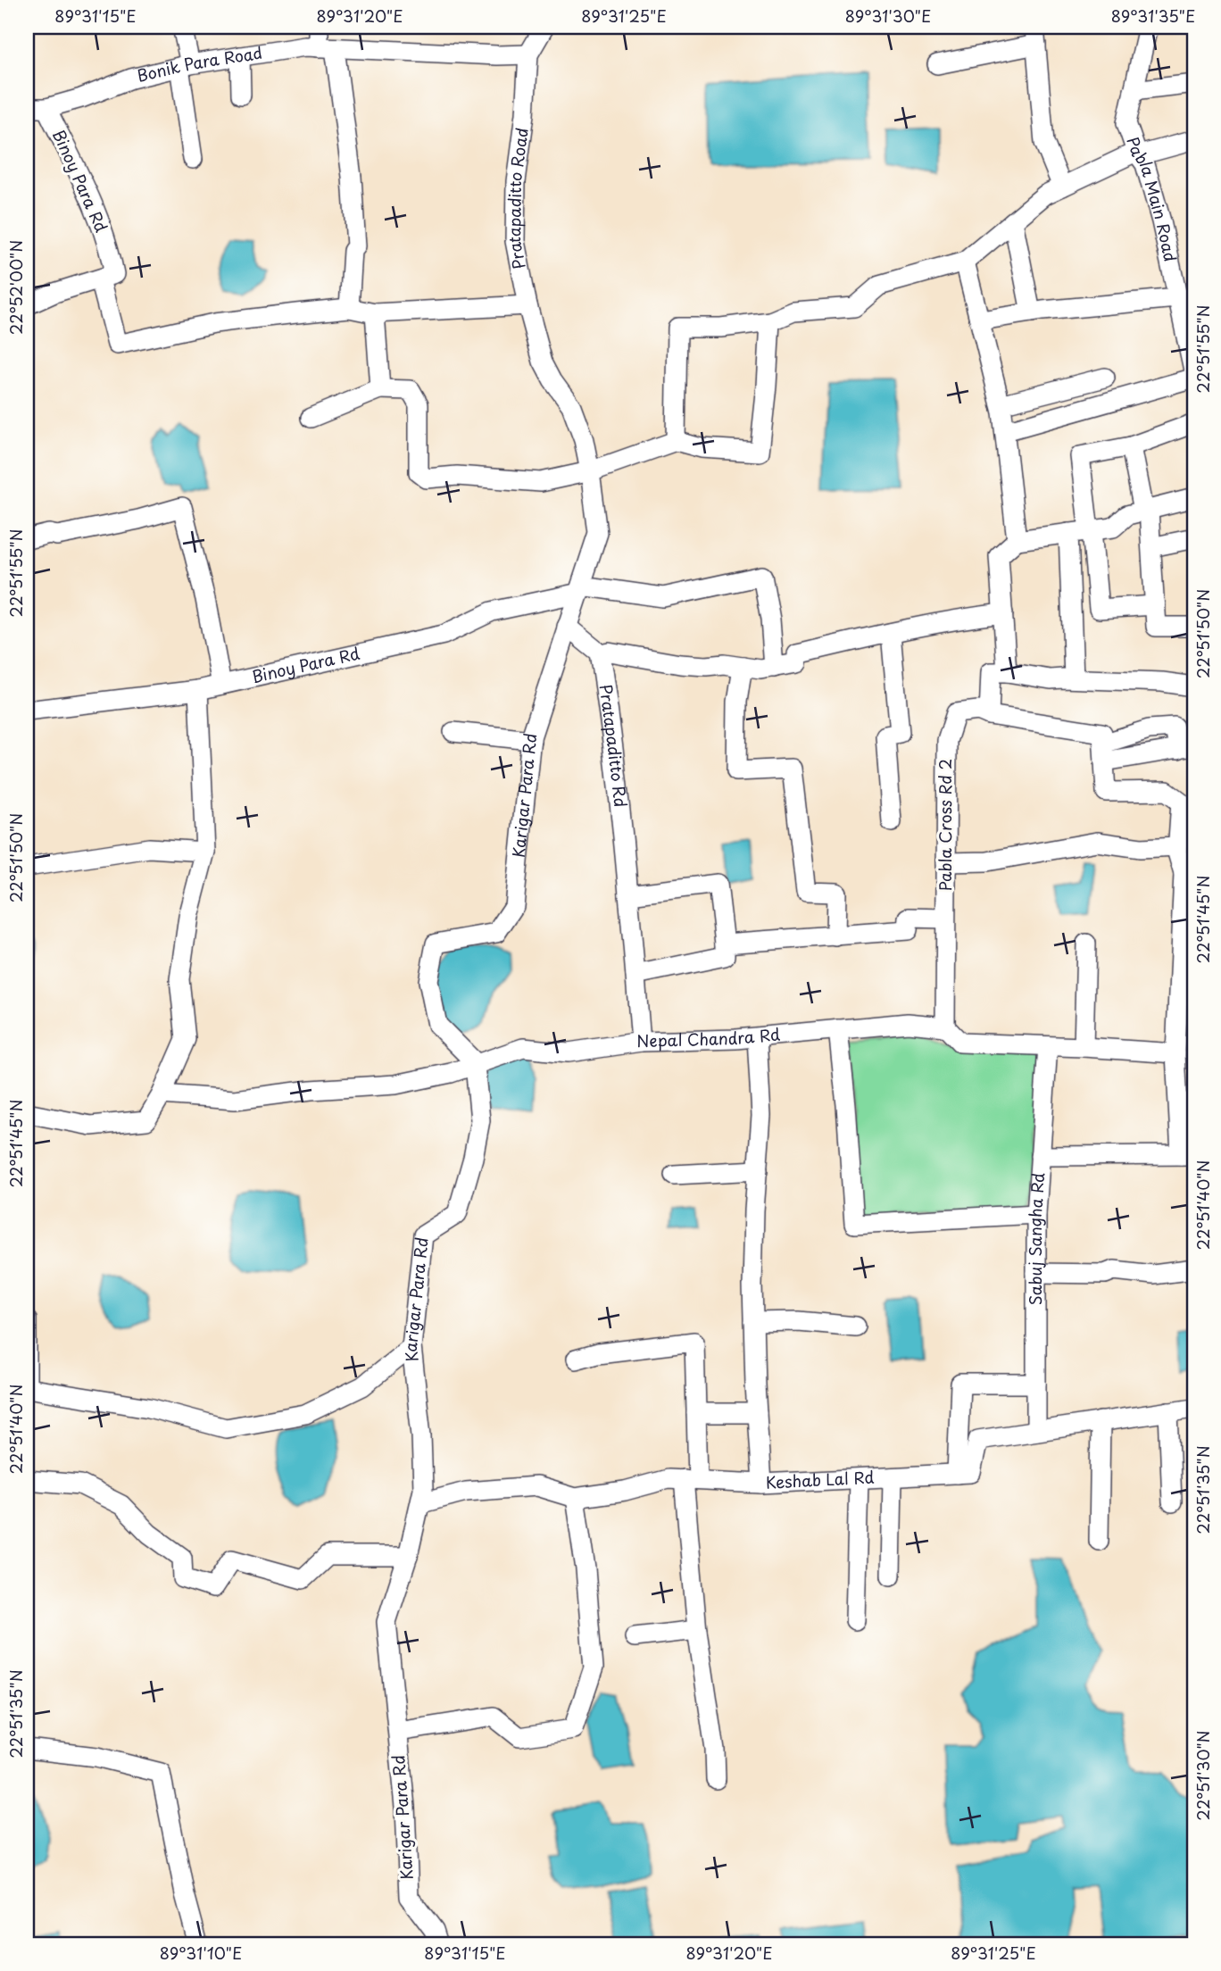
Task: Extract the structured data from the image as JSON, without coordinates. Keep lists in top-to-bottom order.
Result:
{
  "streets": {
    "street": [
      "Bonik Para Road",
      "Binoy Para Rd",
      "Pratapaditto Road",
      "Pabla Main Road",
      "Pratapaditto Rd",
      "Karigar Para Rd",
      "Pabla Cross Rd 2",
      "Nepal Chandra Rd",
      "Sabuj Sangha Rd",
      "Keshab Lal Rd"
    ]
  },
  "crossings": [
    ["Bonik Para Road", "Binoy Para Rd"],
    ["Bonik Para Road", "Pratapaditto Road"],
    ["Pratapaditto Rd", "Nepal Chandra Rd"],
    ["Karigar Para Rd", "Nepal Chandra Rd"],
    ["Karigar Para Rd", "Keshab Lal Rd"],
    ["Pabla Cross Rd 2", "Nepal Chandra Rd"]
  ],
  "coordinates": [
    "89°31'15\"E",
    "89°31'20\"E",
    "89°31'25\"E",
    "89°31'30\"E",
    "89°31'35\"E",
    "22°52'00\"N",
    "22°51'55\"N",
    "22°51'50\"N",
    "22°51'45\"N",
    "22°51'40\"N",
    "22°51'35\"N",
    "22°51'30\"N",
    "89°31'10\"E"
  ]
}
